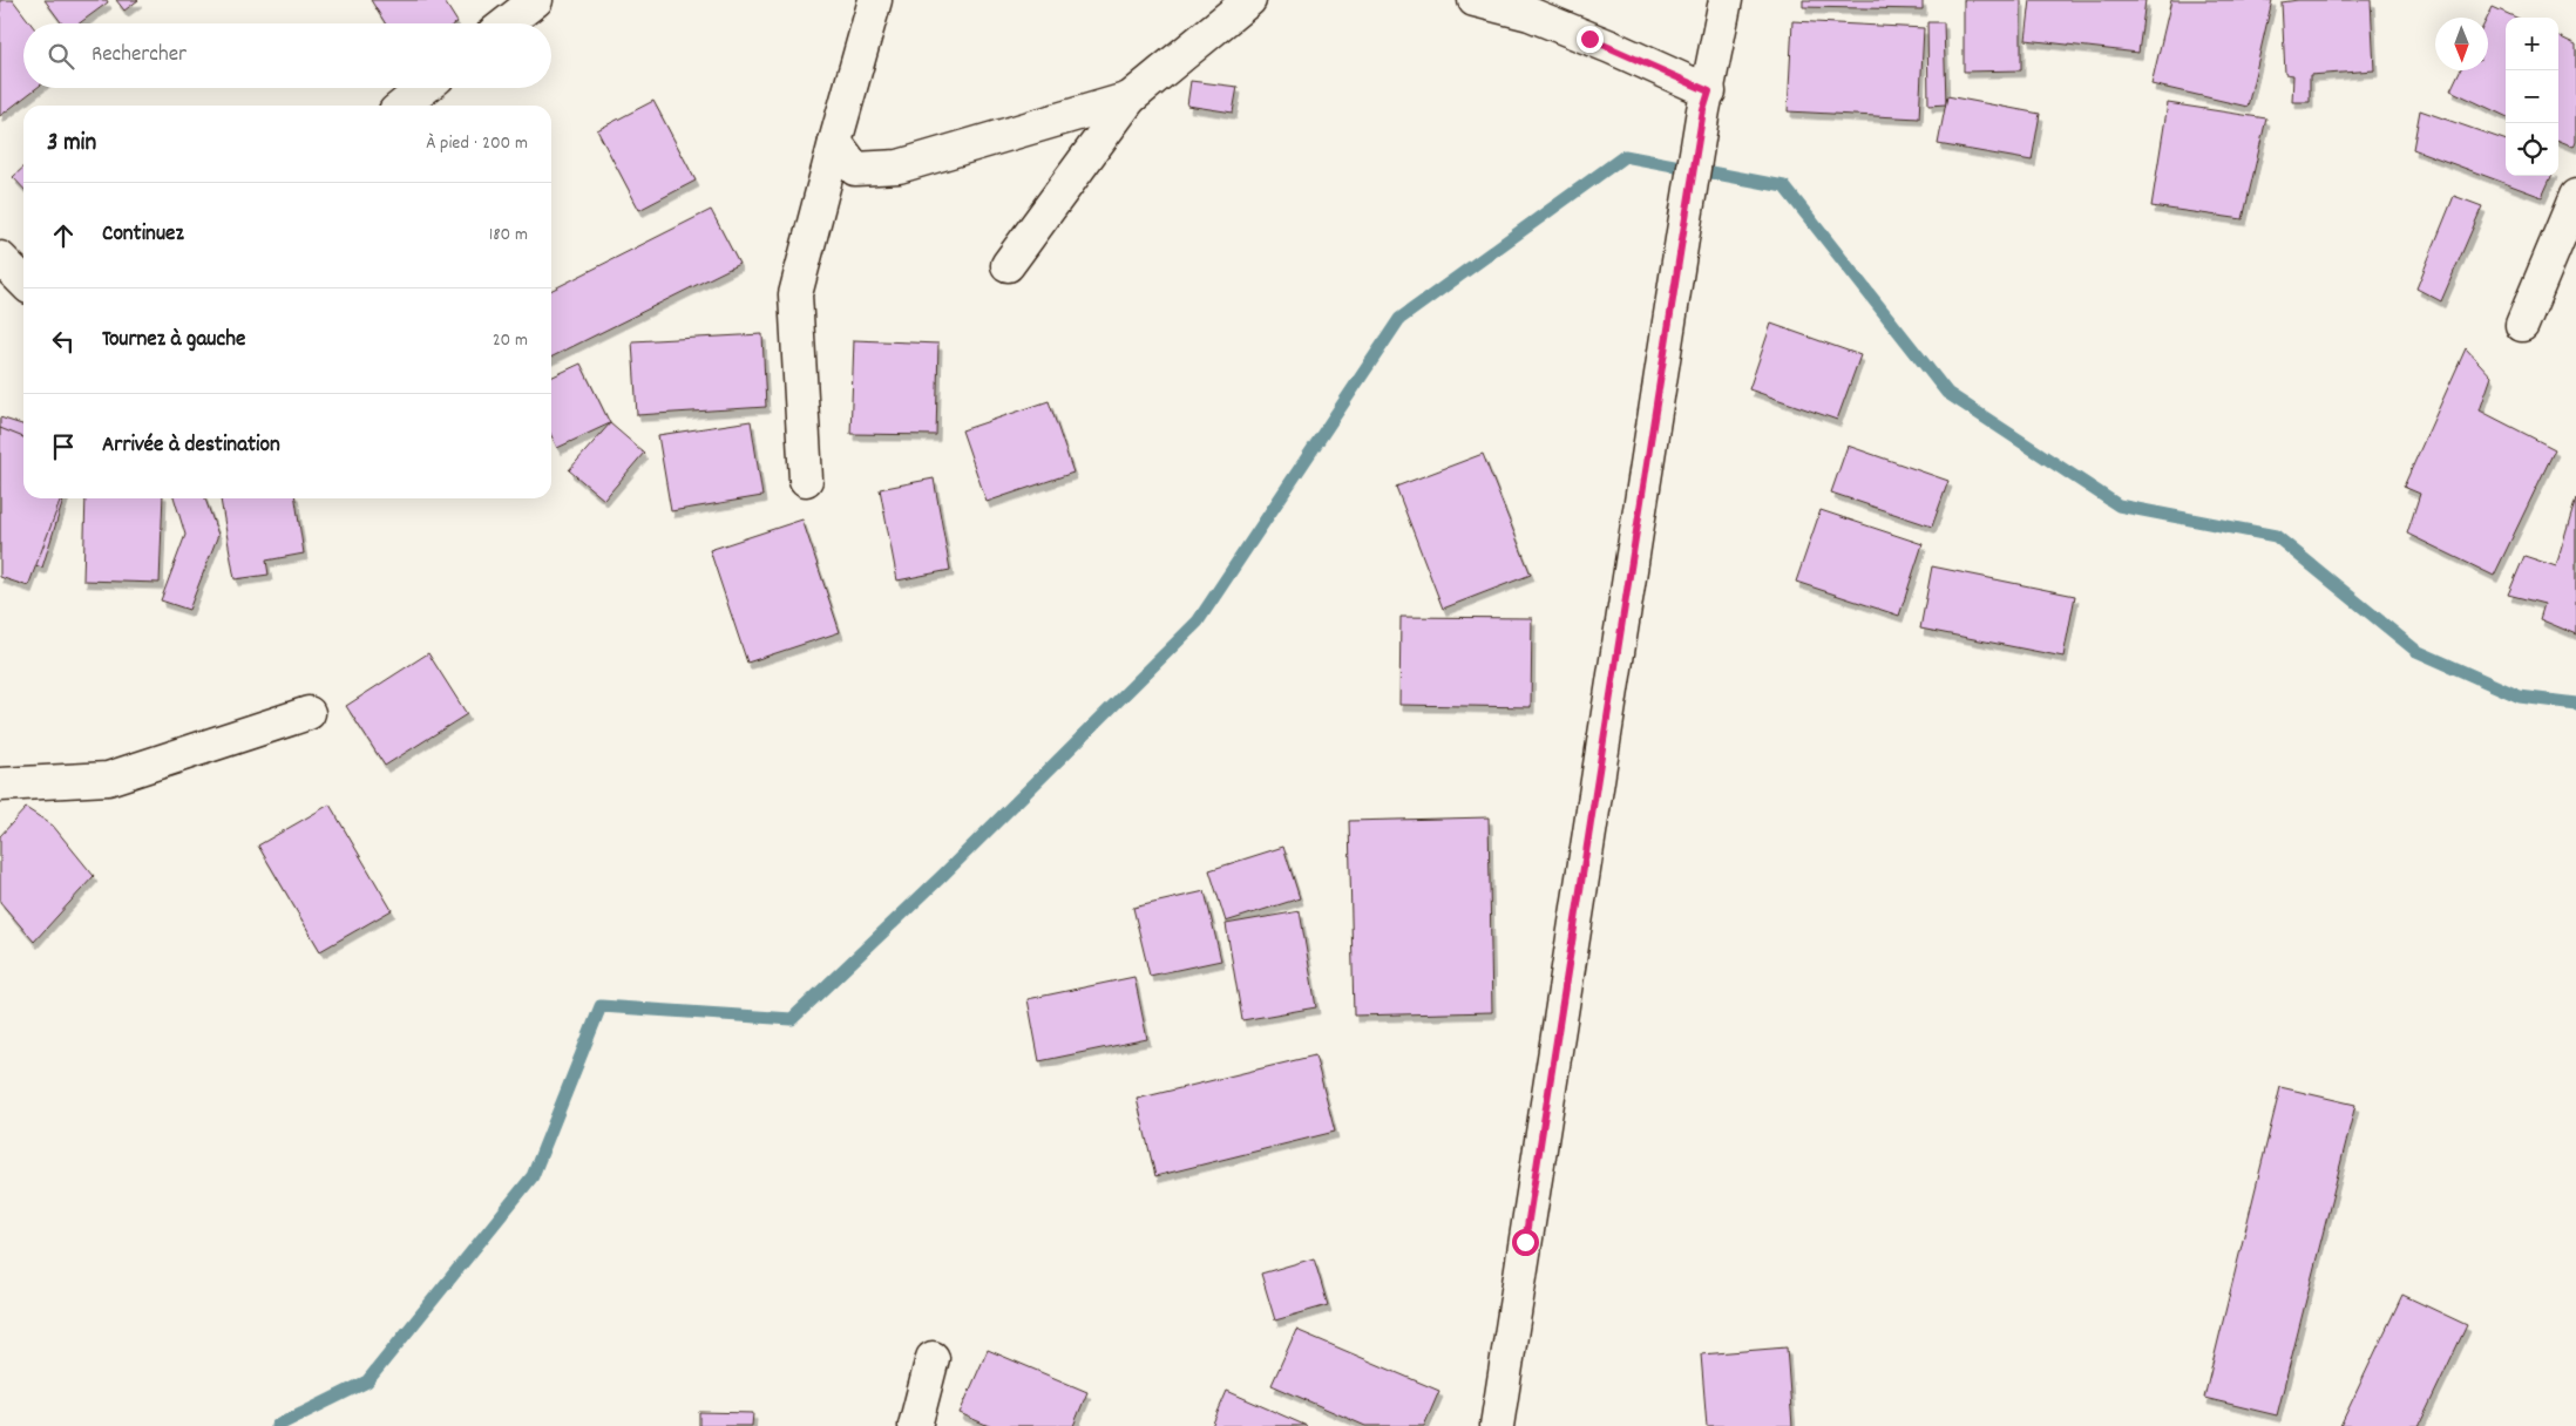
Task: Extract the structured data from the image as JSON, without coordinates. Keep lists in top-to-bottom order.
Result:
{
  "north": "bottom",
  "page": {
    "map_buttons": ["+", "−"],
    "search": "Rechercher",
    "heading": ["3 min", "À pied · 200 m"],
    "list": [
      ["Continuez", "180 m"],
      ["Tournez à gauche", "20 m"],
      "Arrivée à destination"
    ]
  }
}
